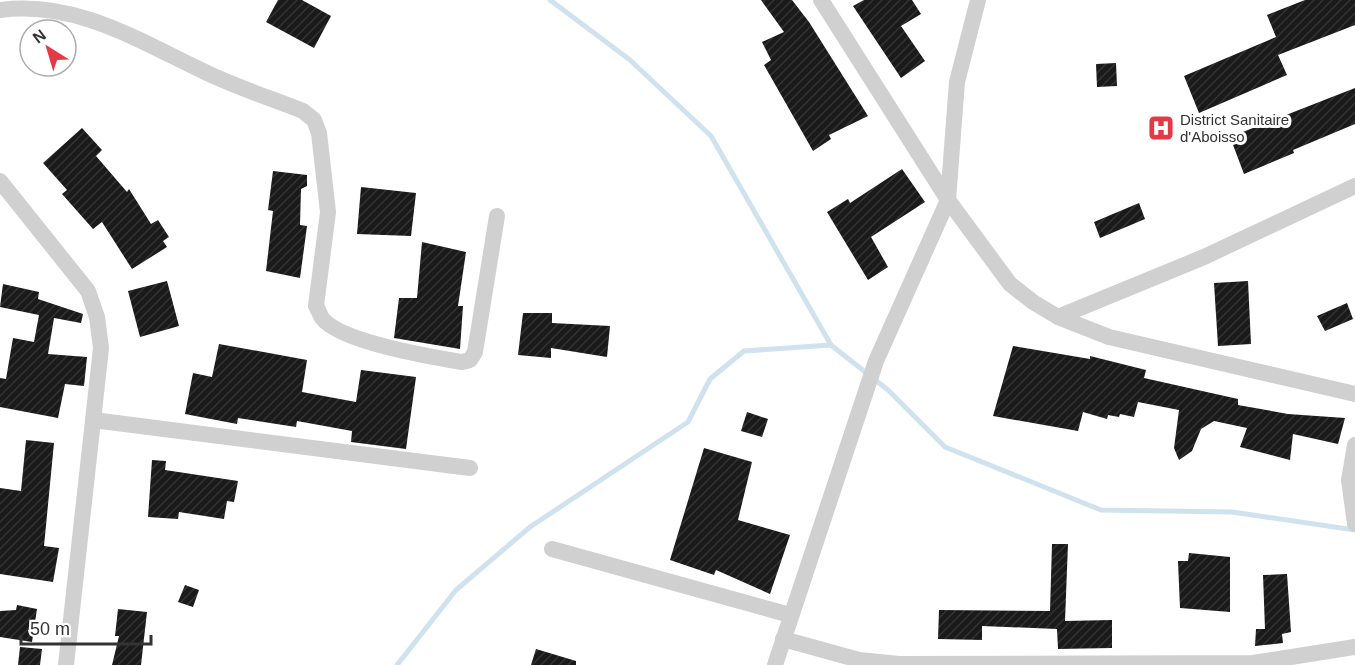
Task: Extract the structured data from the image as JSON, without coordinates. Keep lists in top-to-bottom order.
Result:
{
  "places": {
    "hospital": ["District Sanitaire d'Aboisso"]
  },
  "scale_bar": "50 m",
  "north": "top left"
}
